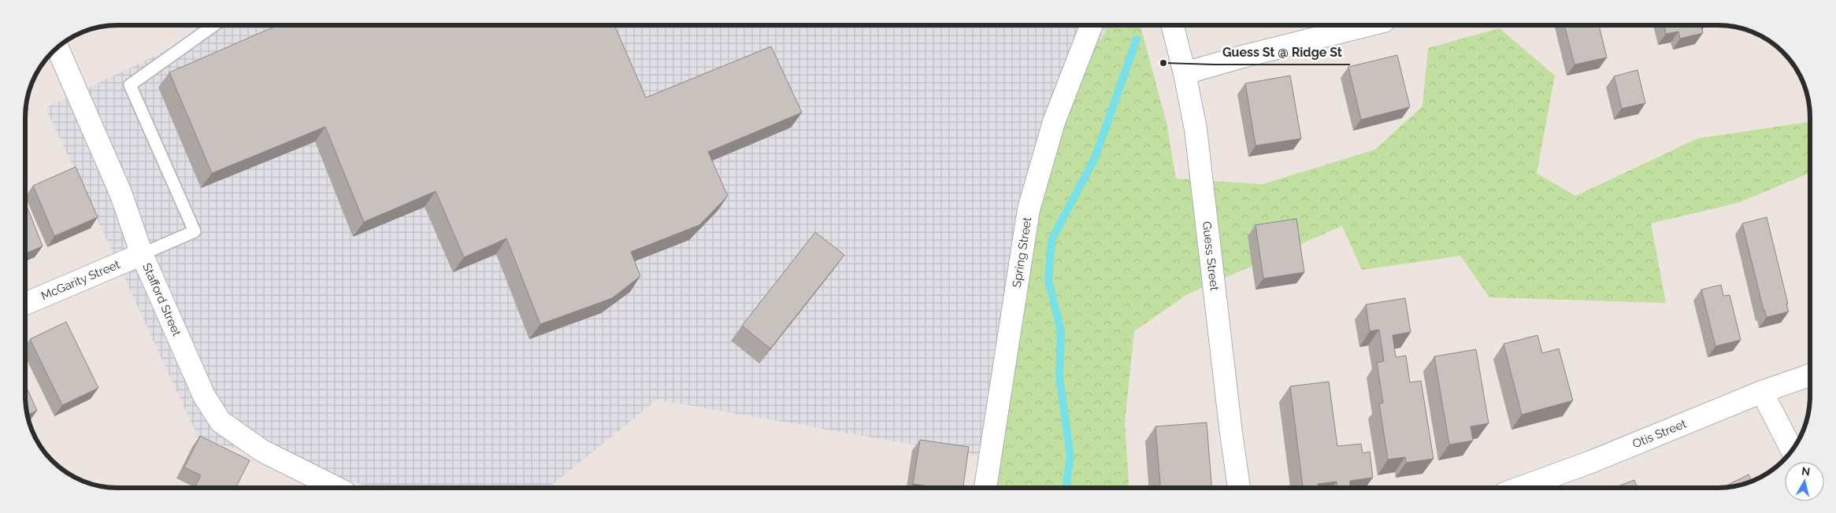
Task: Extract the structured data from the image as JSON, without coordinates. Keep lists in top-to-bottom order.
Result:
{
  "streets": {
    "street": [
      "Spring Street",
      "Guess Street",
      "McGarity Street",
      "Stafford Street",
      "Otis Street"
    ]
  },
  "crossings": [
    ["McGarity Street", "Stafford Street"]
  ],
  "places": ["Guess St @ Ridge St"],
  "north": "top"
}
